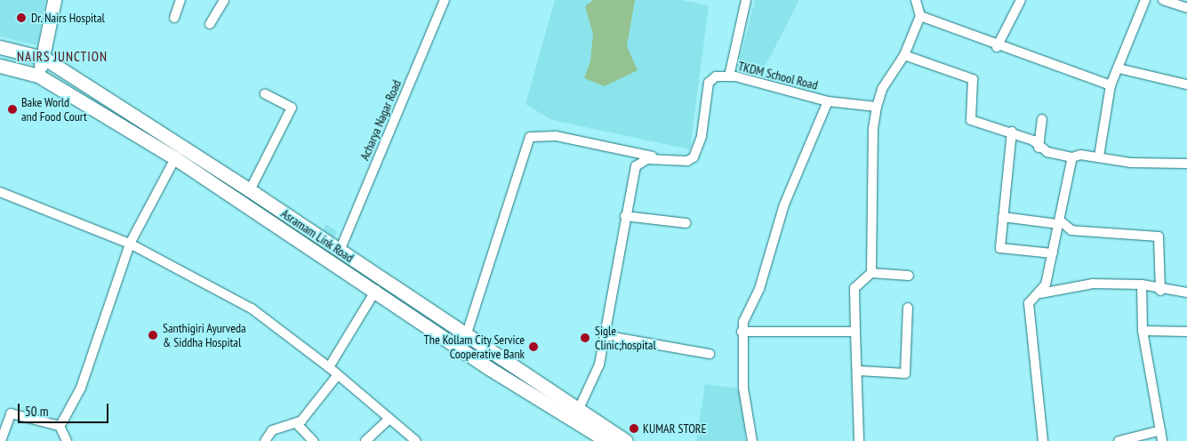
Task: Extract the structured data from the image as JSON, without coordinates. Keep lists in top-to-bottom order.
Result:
{
  "streets": {
    "main road": ["Asramam Link Road"],
    "street": ["TKDM School Road", "Acharya Nagar Road"]
  },
  "crossings": [
    ["TKDM School Road", "Asramam Link Road"],
    ["Acharya Nagar Road", "Asramam Link Road"]
  ],
  "districts": ["NAIRS JUNCTION"],
  "places": [
    "Dr. Nairs Hospital",
    "Bake World and Food Court",
    "Santhigiri Ayurveda & Siddha Hospital",
    "Sigle Clinic;hospital",
    "The Kollam City Service Cooperative Bank",
    "KUMAR STORE"
  ],
  "scale_bar": "50 m"
}
